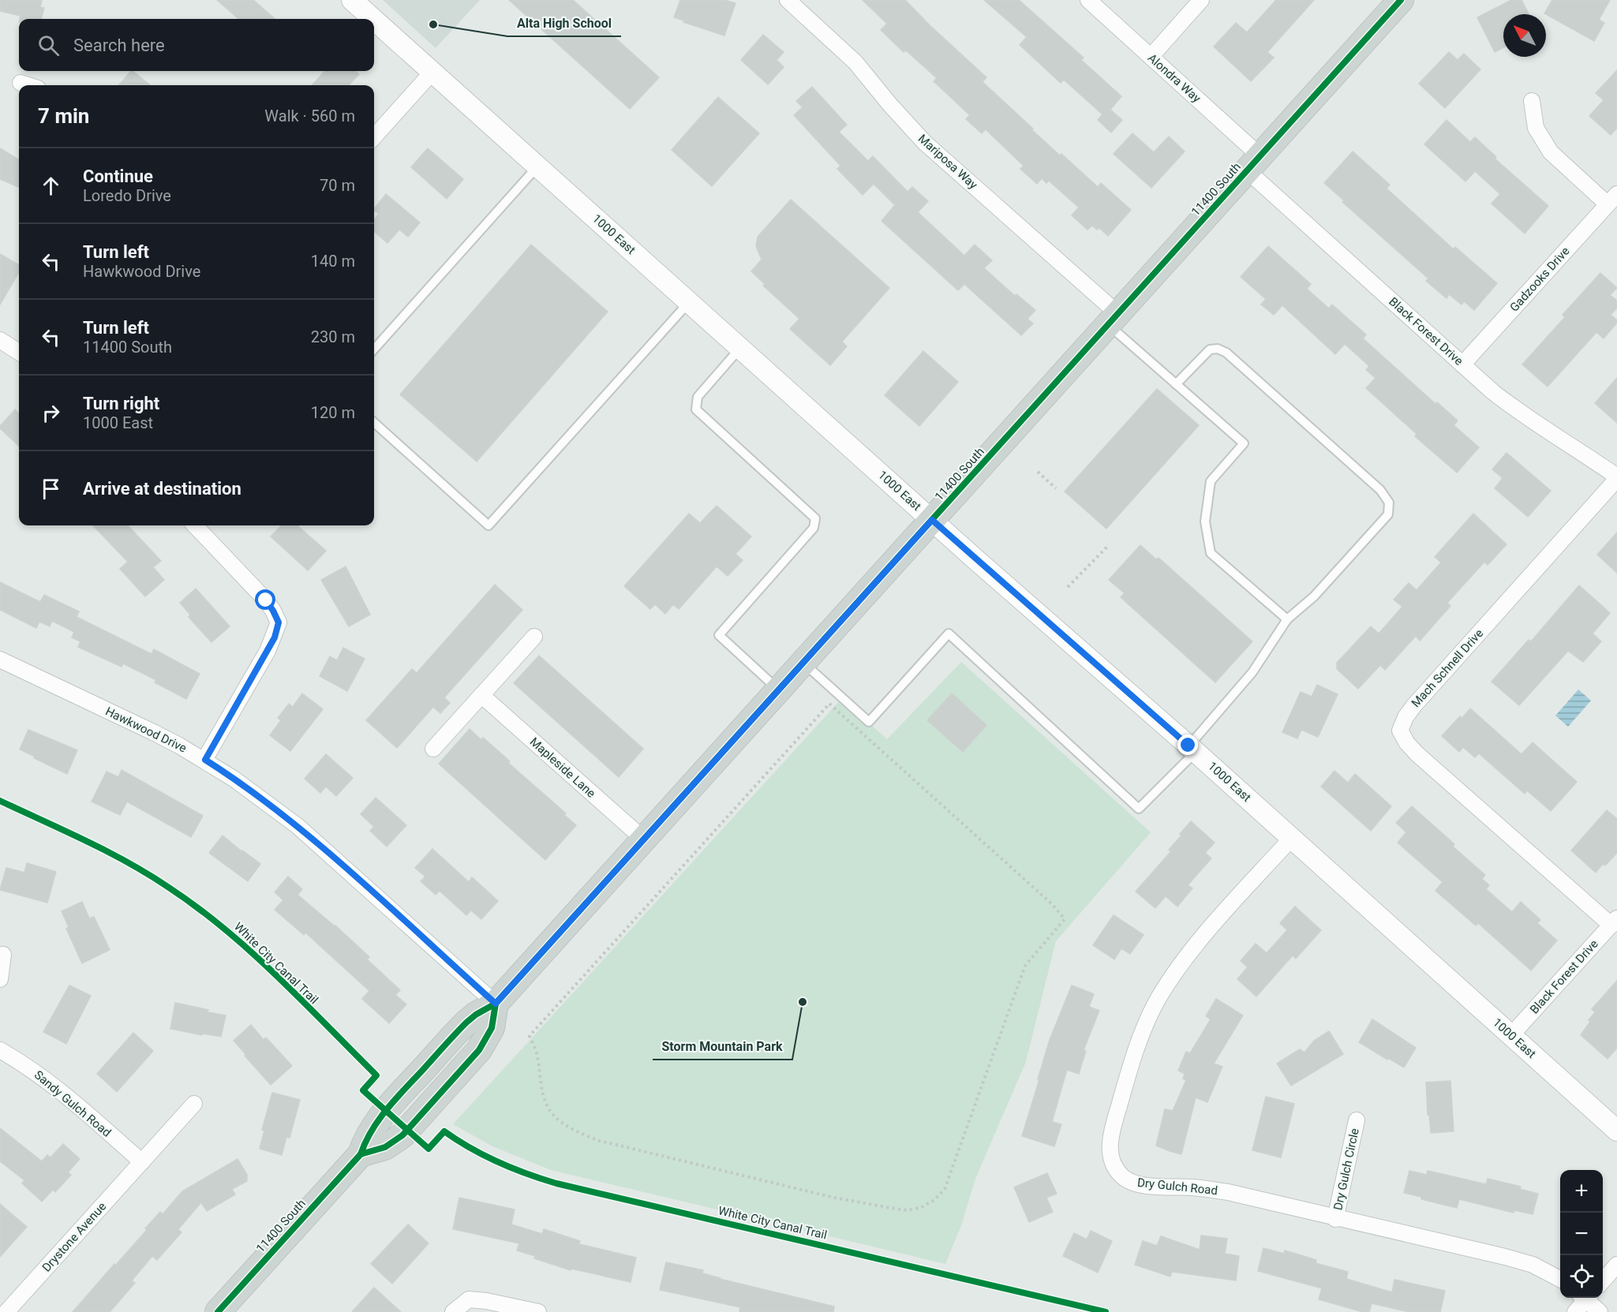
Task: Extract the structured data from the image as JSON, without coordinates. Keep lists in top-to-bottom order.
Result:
{
  "streets": {
    "main road": ["11400 South"],
    "street": [
      "Alondra Way",
      "Mariposa Way",
      "1000 East",
      "Gadzooks Drive",
      "Black Forest Drive",
      "Mach Schnell Drive",
      "Hawkwood Drive",
      "Mapleside Lane",
      "Sandy Gulch Road",
      "Dry Gulch Circle",
      "Dry Gulch Road",
      "Drystone Avenue"
    ],
    "cycle path": ["White City Canal Trail"]
  },
  "crossings": [
    ["Alondra Way", "11400 South"],
    ["Alondra Way", "Black Forest Drive"],
    ["Mariposa Way", "11400 South"],
    ["11400 South", "1000 East"],
    ["11400 South", "Black Forest Drive"],
    ["11400 South", "Hawkwood Drive"],
    ["11400 South", "Mapleside Lane"],
    ["1000 East", "Black Forest Drive"],
    ["1000 East", "Dry Gulch Road"],
    ["Gadzooks Drive", "Black Forest Drive"],
    ["Black Forest Drive", "Mach Schnell Drive"],
    ["Sandy Gulch Road", "Drystone Avenue"],
    ["Dry Gulch Circle", "Dry Gulch Road"]
  ],
  "places": ["Alta High School", "Storm Mountain Park"],
  "north": "top left",
  "page": {
    "search": "Search here",
    "heading": ["7 min", "Walk · 560 m"],
    "list": [
      ["Continue", "Loredo Drive", "70 m"],
      ["Turn left", "Hawkwood Drive", "140 m"],
      ["Turn left", "11400 South", "230 m"],
      ["Turn right", "1000 East", "120 m"],
      "Arrive at destination"
    ],
    "map_buttons": ["+", "−"]
  }
}
